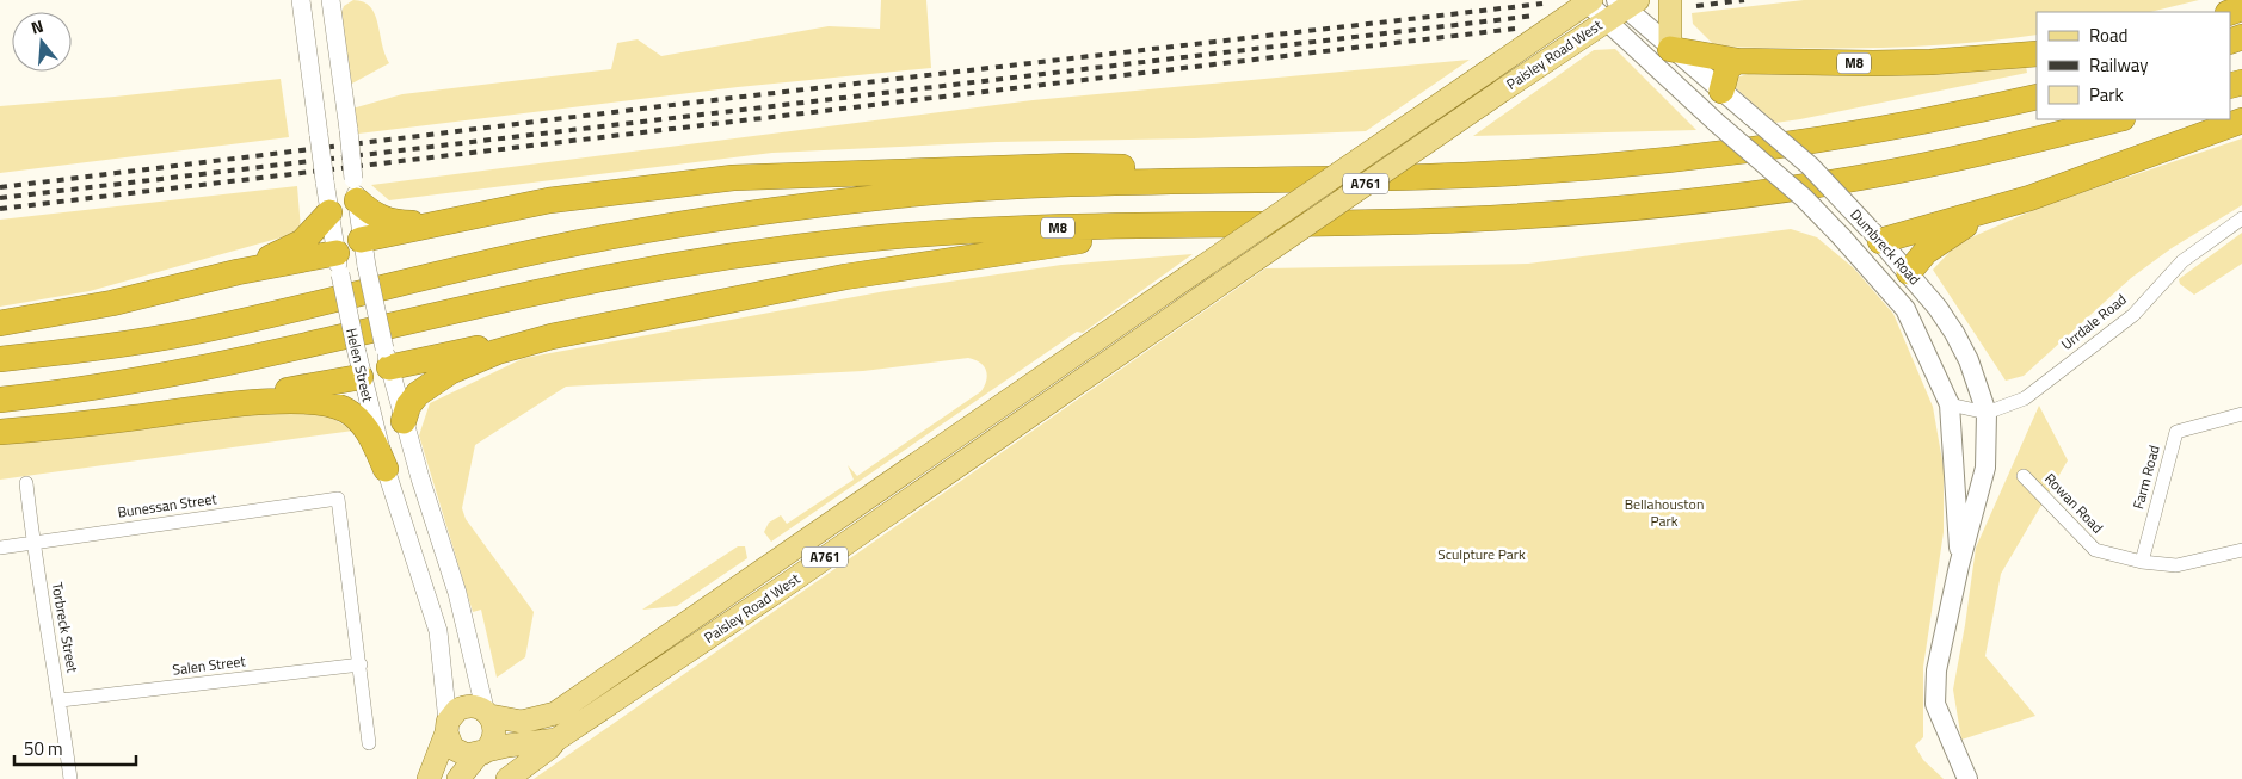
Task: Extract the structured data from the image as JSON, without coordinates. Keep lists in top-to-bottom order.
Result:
{
  "streets": {
    "highway": ["M8"],
    "main road": ["Paisley Road West", "A761", "Dumbreck Road"],
    "street": [
      "Urrdale Road",
      "Helen Street",
      "Farm Road",
      "Rowan Road",
      "Bunessan Street",
      "Torbreck Street",
      "Salen Street"
    ]
  },
  "crossings": [
    ["Paisley Road West", "Dumbreck Road"],
    ["Paisley Road West", "Helen Street"],
    ["M8", "Dumbreck Road"],
    ["Dumbreck Road", "Urrdale Road"],
    ["Farm Road", "Rowan Road"],
    ["Bunessan Street", "Torbreck Street"],
    ["Bunessan Street", "Salen Street"],
    ["Torbreck Street", "Salen Street"]
  ],
  "parks": ["Bellahouston Park", "Sculpture Park"],
  "legend": ["Road", "Railway", "Park"],
  "scale_bar": "50 m",
  "north": "top"
}
